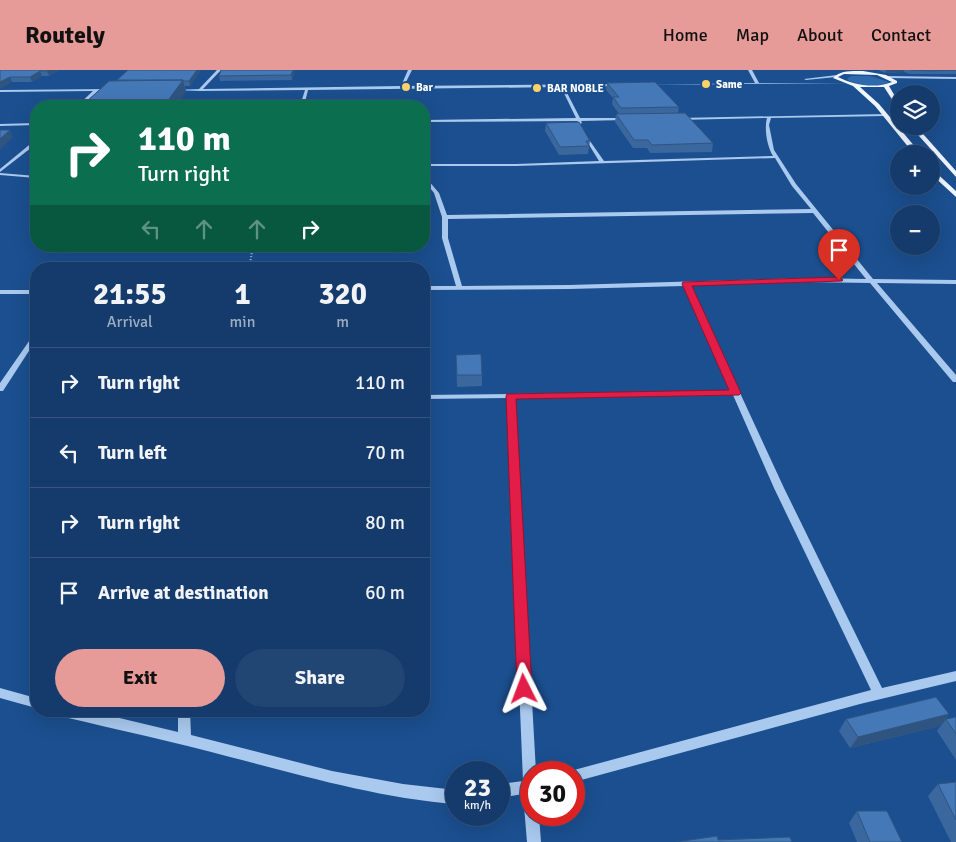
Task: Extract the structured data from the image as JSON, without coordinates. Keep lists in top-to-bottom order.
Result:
{
  "places": ["Same", "Bar", "BAR NOBLE"],
  "page": {
    "header": "Routely",
    "nav": [
      "Home",
      "Map",
      "About",
      "Contact"
    ],
    "map_buttons": ["+", "−"],
    "turn": ["110 m", "Turn right"],
    "eta": [
      "21:55",
      "Arrival",
      "1",
      "min",
      "320",
      "m"
    ],
    "list": [
      {
        "name": "Turn right",
        "value": "110 m"
      },
      {
        "name": "Turn left",
        "value": "70 m"
      },
      {
        "name": "Turn right",
        "value": "80 m"
      },
      {
        "name": "Arrive at destination",
        "value": "60 m"
      }
    ],
    "buttons": ["Exit", "Share"],
    "speed": "23 km/h",
    "limit": "30"
  }
}
